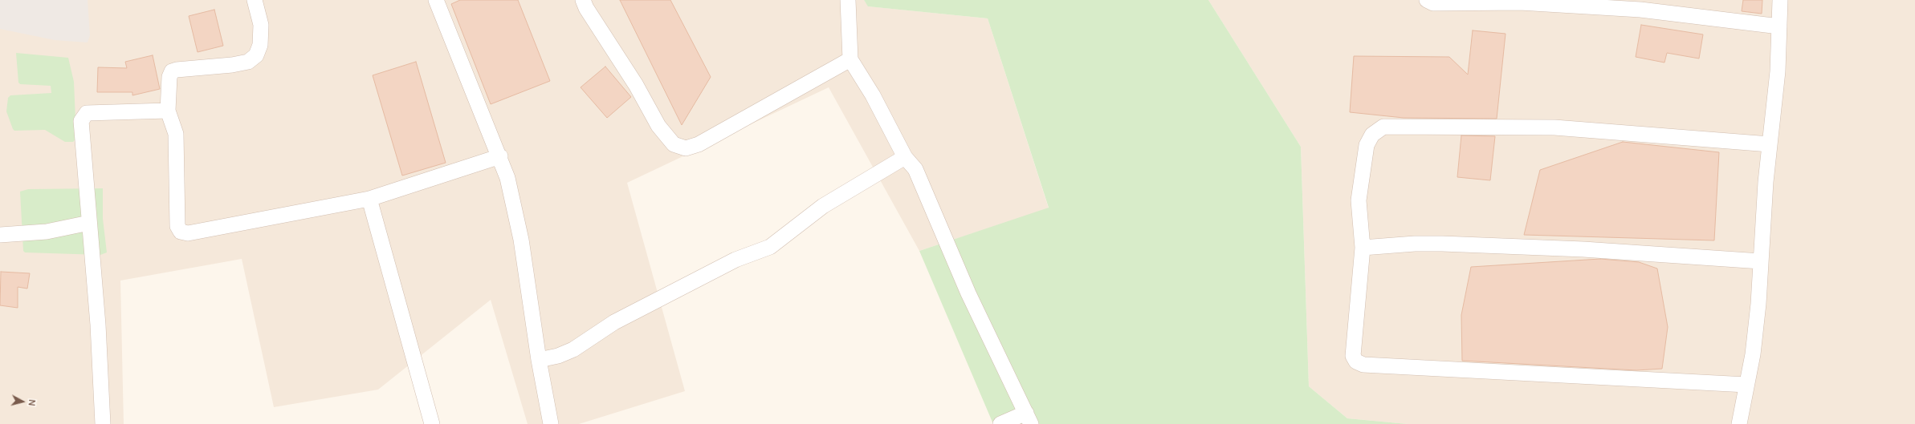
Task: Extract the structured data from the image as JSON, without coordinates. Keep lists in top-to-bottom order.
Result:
{
  "north": "right"
}
